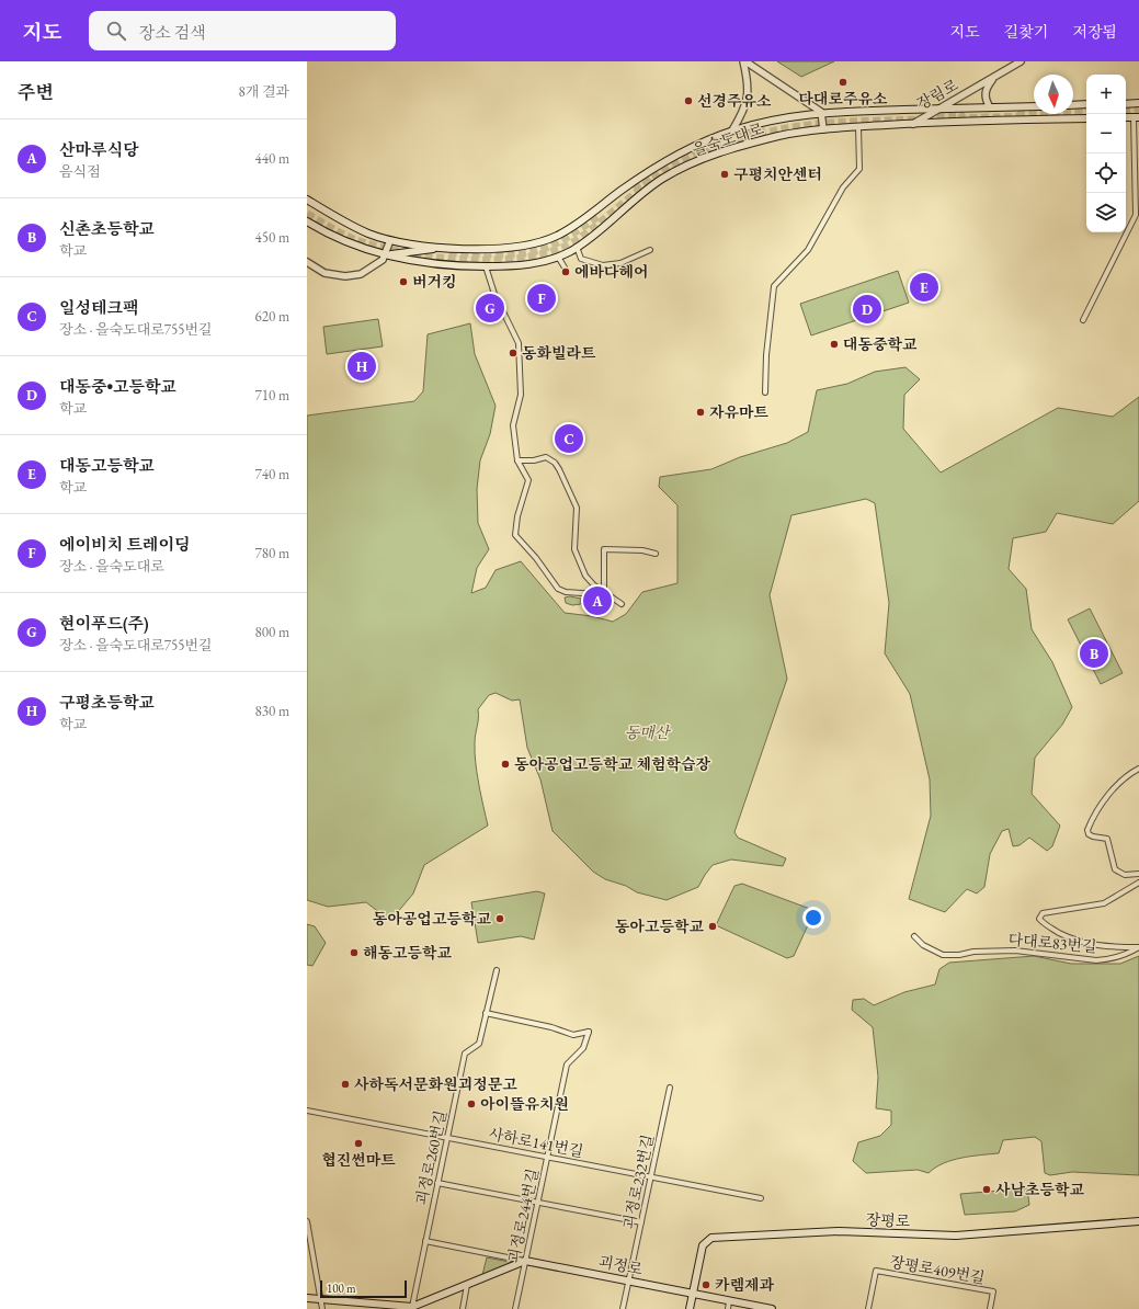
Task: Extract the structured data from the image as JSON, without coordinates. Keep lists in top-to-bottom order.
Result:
{
  "streets": {
    "main road": ["을숙도대로", "장평로", "괴정로"],
    "street": [
      "장림로",
      "다대로83번길",
      "사하로141번길",
      "괴정로260번길",
      "괴정로232번길",
      "괴정로244번길",
      "장평로409번길"
    ]
  },
  "crossings": [
    ["장림로", "을숙도대로"],
    ["사하로141번길", "괴정로260번길"],
    ["사하로141번길", "괴정로232번길"],
    ["사하로141번길", "괴정로244번길"],
    ["괴정로260번길", "괴정로244번길"],
    ["괴정로232번길", "괴정로"],
    ["괴정로244번길", "괴정로"],
    ["장평로", "괴정로"]
  ],
  "parks": ["동매산"],
  "places": [
    "다대로주유소",
    "선경주유소",
    "구평치안센터",
    "에바다헤어",
    "버거킹",
    "대동중학교",
    "동화빌라트",
    "자유마트",
    "동아공업고등학교 체험학습장",
    "동아공업고등학교",
    "동아고등학교",
    "해동고등학교",
    "사하독서문화원괴정문고",
    "아이뜰유치원",
    "협진썬마트",
    "사남초등학교",
    "카렘제과"
  ],
  "scale_bar": "100 m",
  "north": "bottom",
  "page": {
    "header": "지도",
    "search": "장소 검색",
    "nav": ["지도", "길찾기", "저장됨"],
    "heading": ["주변", "8개 결과"],
    "map_buttons": ["+", "−"],
    "list": [
      {
        "mark": "A",
        "name": "산마루식당",
        "note": "음식점",
        "value": "440 m"
      },
      {
        "mark": "B",
        "name": "신촌초등학교",
        "note": "학교",
        "value": "450 m"
      },
      {
        "mark": "C",
        "name": "일성테크팩",
        "note": "장소 · 을숙도대로755번길",
        "value": "620 m"
      },
      {
        "mark": "D",
        "name": "대동중•고등학교",
        "note": "학교",
        "value": "710 m"
      },
      {
        "mark": "E",
        "name": "대동고등학교",
        "note": "학교",
        "value": "740 m"
      },
      {
        "mark": "F",
        "name": "에이비치 트레이딩",
        "note": "장소 · 을숙도대로",
        "value": "780 m"
      },
      {
        "mark": "G",
        "name": "현이푸드(주)",
        "note": "장소 · 을숙도대로755번길",
        "value": "800 m"
      },
      {
        "mark": "H",
        "name": "구평초등학교",
        "note": "학교",
        "value": "830 m"
      }
    ],
    "pins": [
      "E",
      "F",
      "G",
      "D",
      "H",
      "C",
      "A",
      "B"
    ],
    "scale": "100 m"
  }
}
